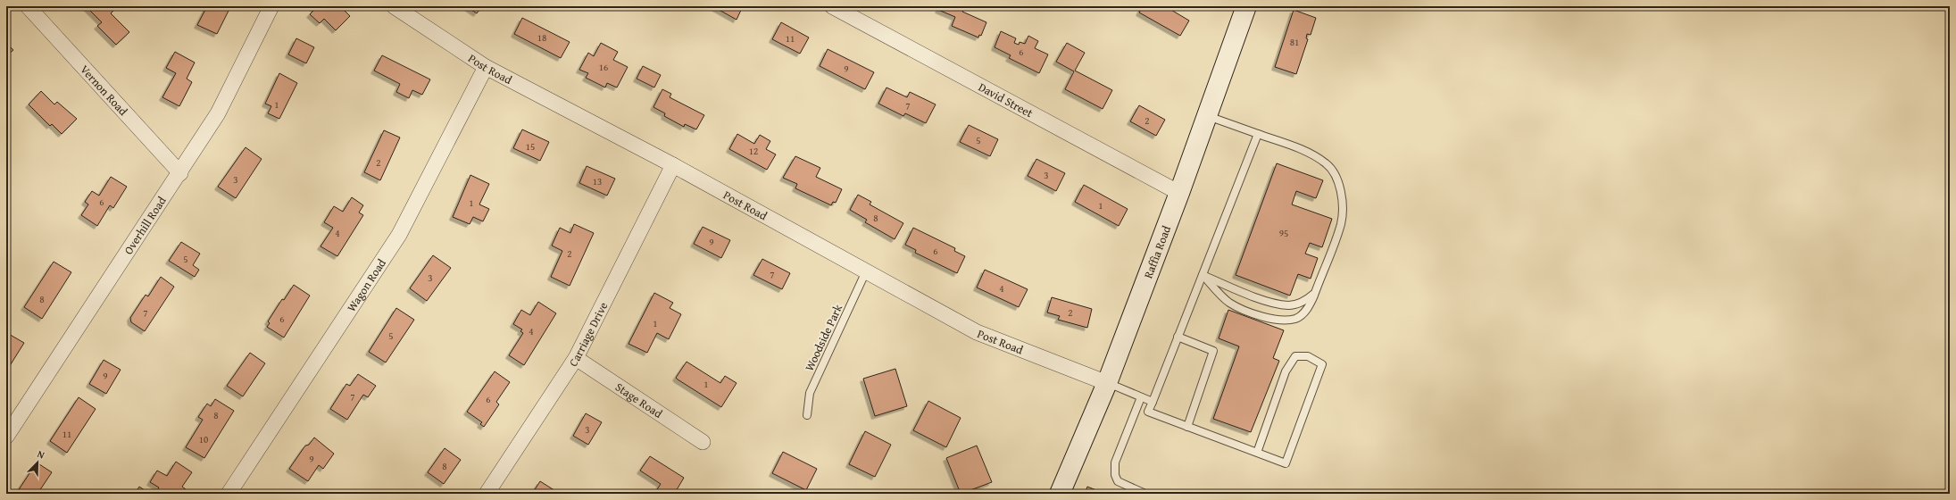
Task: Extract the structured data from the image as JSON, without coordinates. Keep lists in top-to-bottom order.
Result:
{
  "streets": {
    "main road": ["Raffia Road"],
    "street": [
      "Post Road",
      "Vernon Road",
      "David Street",
      "Overhill Road",
      "Wagon Road",
      "Carriage Drive",
      "Stage Road"
    ],
    "lane": ["Woodside Park"]
  },
  "crossings": [
    ["Post Road", "Raffia Road"],
    ["Post Road", "Wagon Road"],
    ["Post Road", "Carriage Drive"],
    ["Post Road", "Woodside Park"],
    ["Vernon Road", "Overhill Road"],
    ["David Street", "Raffia Road"],
    ["Carriage Drive", "Stage Road"]
  ],
  "house_numbers": [
    "18",
    "11",
    "81",
    "6",
    "16",
    "9",
    "1",
    "7",
    "2",
    "5",
    "15",
    "12",
    "2",
    "3",
    "3",
    "13",
    "6",
    "1",
    "1",
    "8",
    "4",
    "95",
    "9",
    "6",
    "2",
    "5",
    "7",
    "3",
    "4",
    "8",
    "7",
    "2",
    "6",
    "1",
    "4",
    "5",
    "9",
    "1",
    "7",
    "6",
    "8",
    "3",
    "11",
    "10",
    "9",
    "8"
  ],
  "north": "top right"
}
